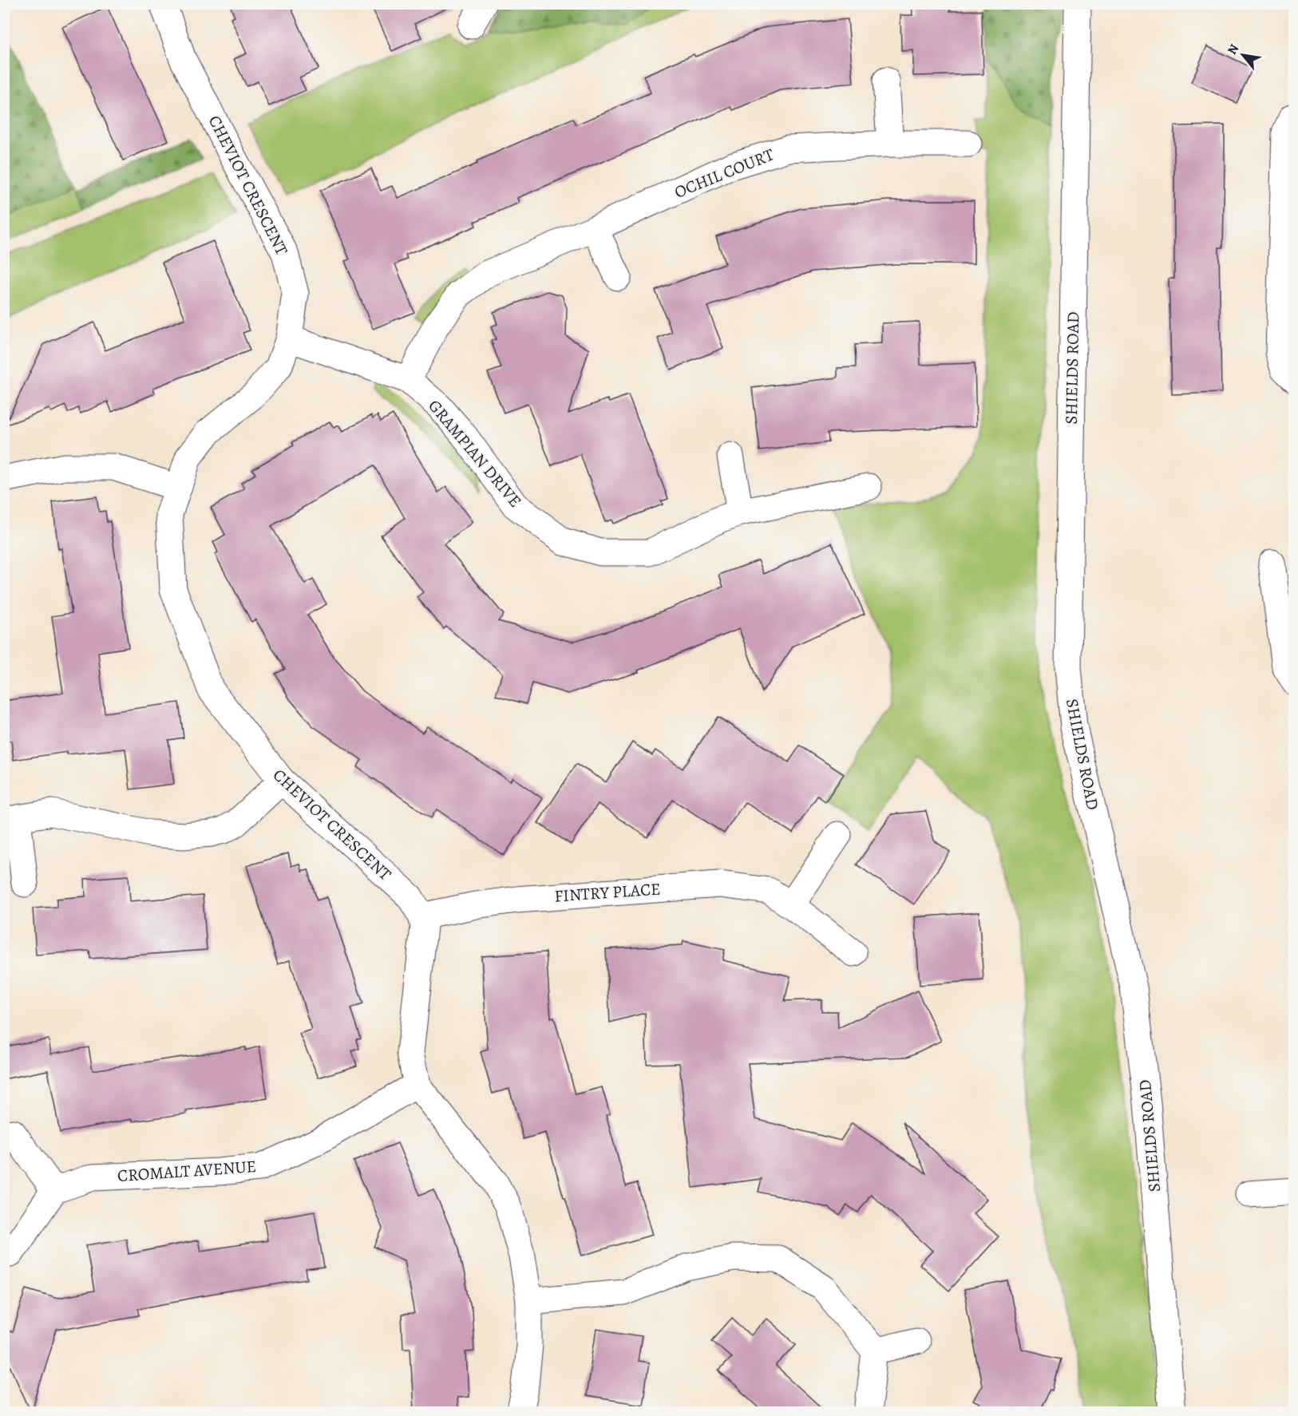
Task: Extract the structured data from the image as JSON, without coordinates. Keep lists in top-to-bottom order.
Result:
{
  "streets": {
    "street": [
      "OCHIL COURT",
      "CHEVIOT CRESCENT",
      "SHIELDS ROAD",
      "GRAMPIAN DRIVE",
      "FINTRY PLACE",
      "CROMALT AVENUE"
    ]
  },
  "crossings": [
    ["OCHIL COURT", "GRAMPIAN DRIVE"],
    ["CHEVIOT CRESCENT", "GRAMPIAN DRIVE"],
    ["CHEVIOT CRESCENT", "FINTRY PLACE"],
    ["CHEVIOT CRESCENT", "CROMALT AVENUE"]
  ],
  "north": "top left"
}
